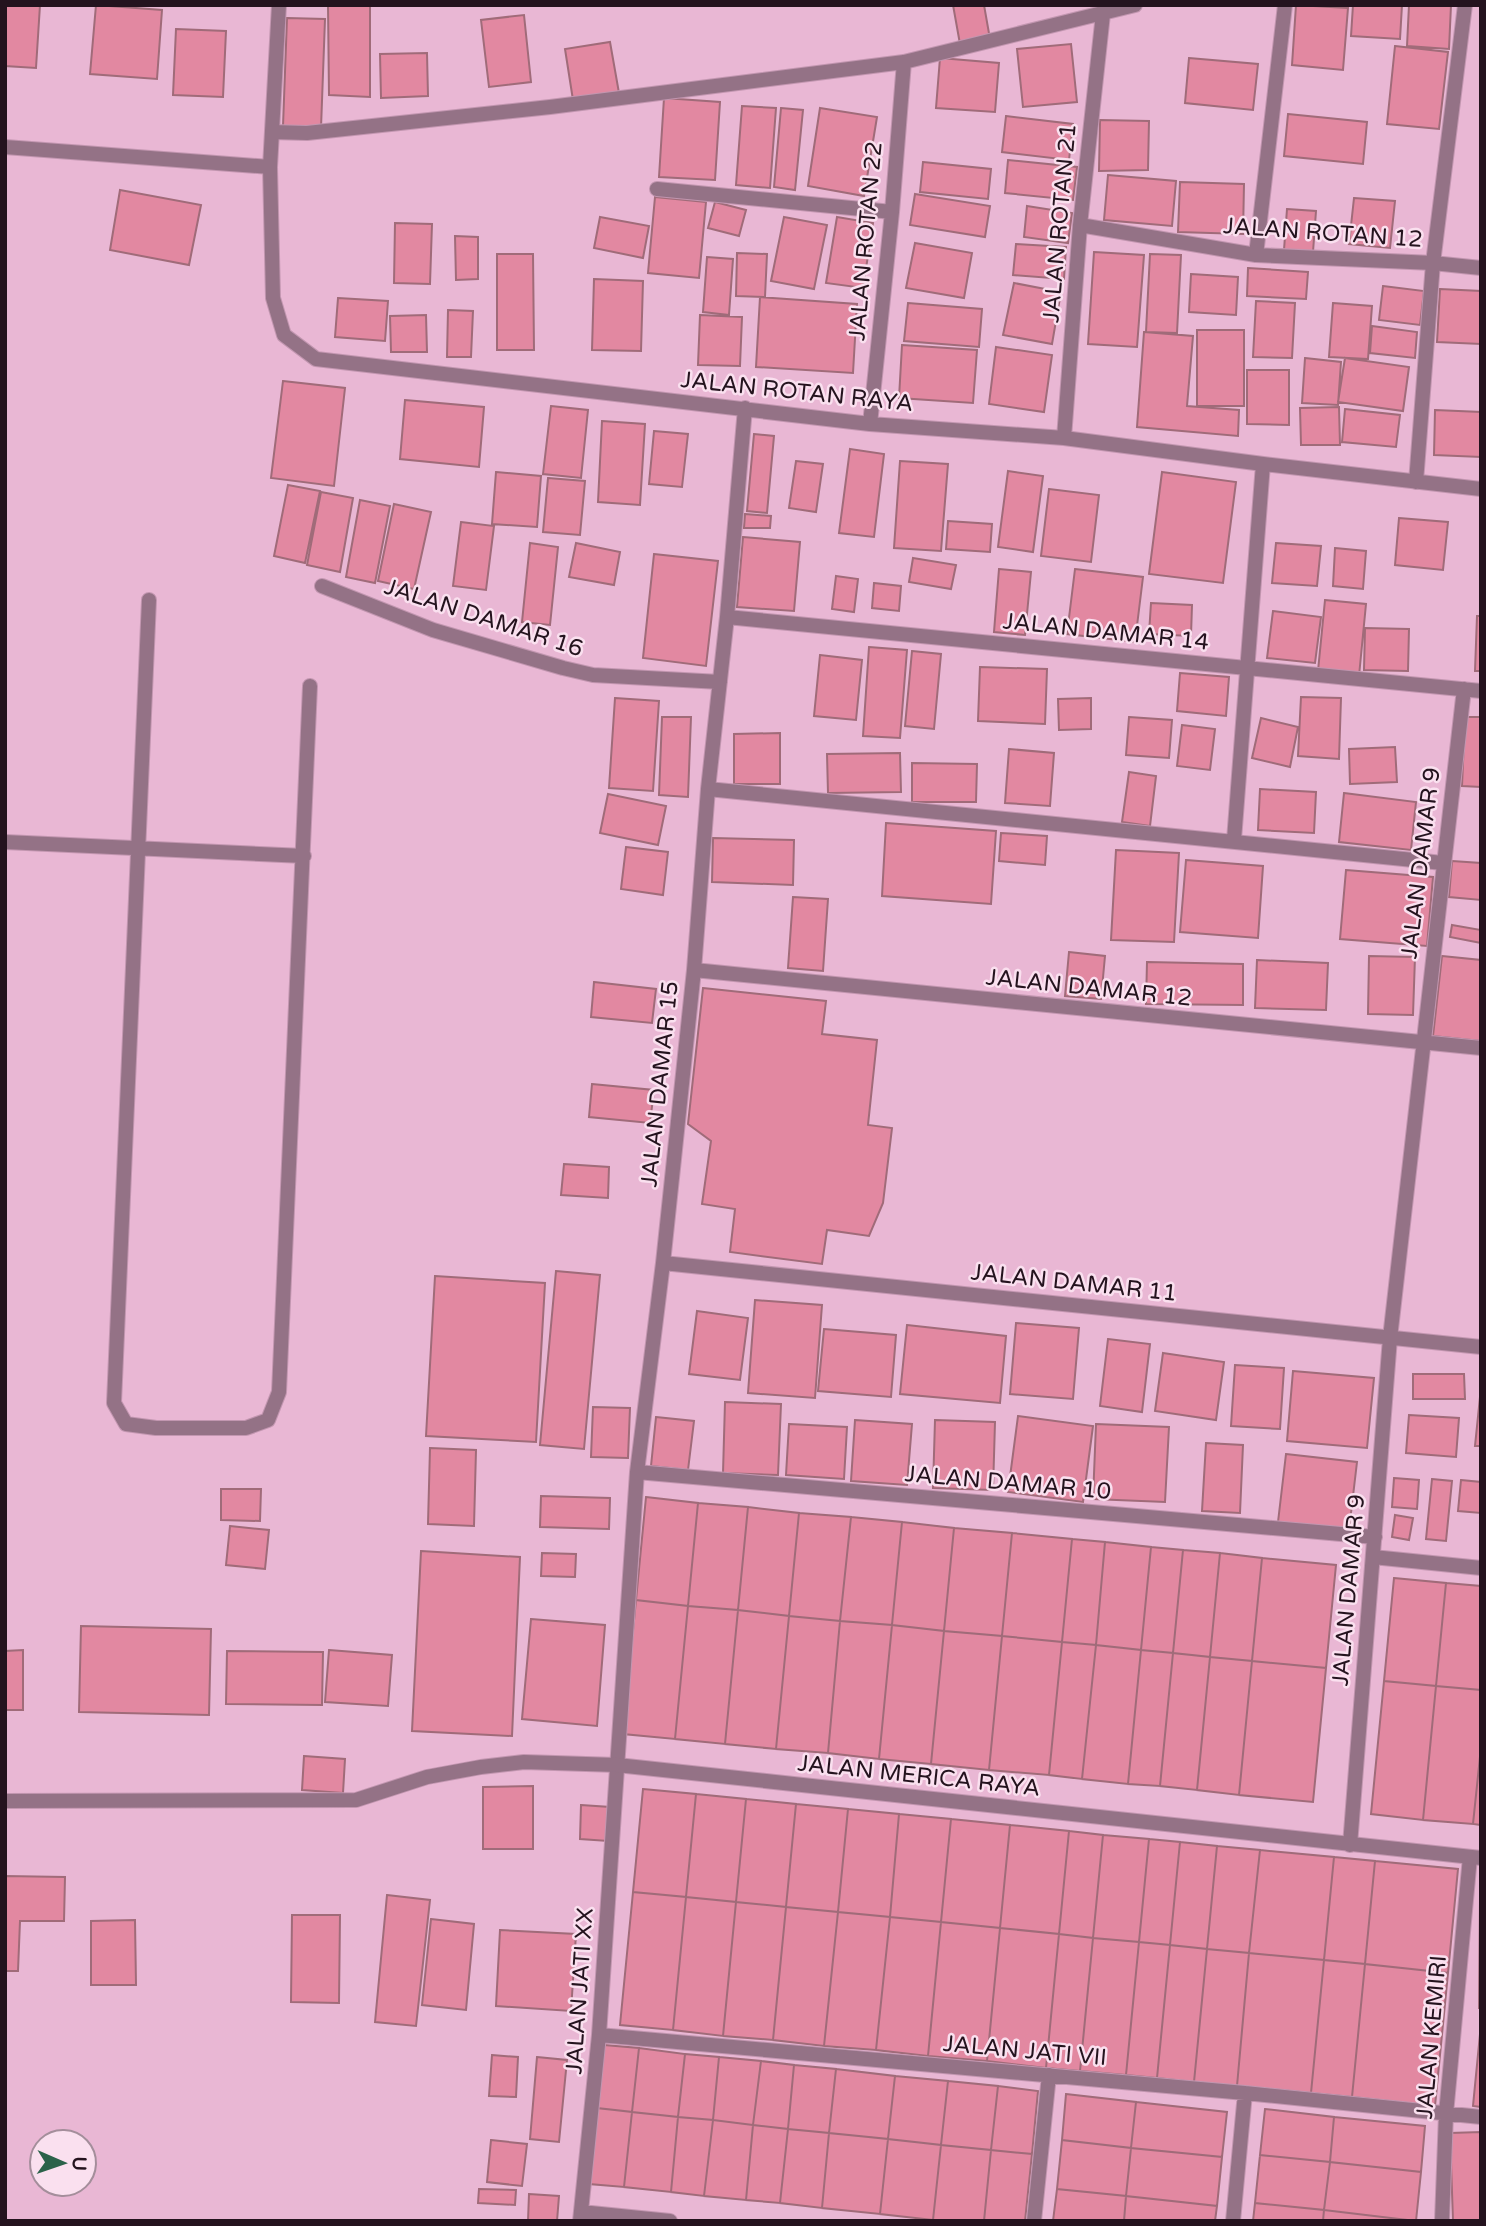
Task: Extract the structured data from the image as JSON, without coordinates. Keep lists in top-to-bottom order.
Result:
{
  "streets": {
    "street": [
      "JALAN ROTAN 21",
      "JALAN ROTAN 12",
      "JALAN ROTAN 22",
      "JALAN ROTAN RAYA",
      "JALAN DAMAR 16",
      "JALAN DAMAR 14",
      "JALAN DAMAR 9",
      "JALAN DAMAR 12",
      "JALAN DAMAR 15",
      "JALAN DAMAR 11",
      "JALAN DAMAR 10",
      "JALAN MERICA RAYA",
      "JALAN JATI XX",
      "JALAN KEMIRI",
      "JALAN JATI VII"
    ]
  },
  "crossings": [
    ["JALAN ROTAN 21", "JALAN ROTAN 12"],
    ["JALAN ROTAN 21", "JALAN ROTAN RAYA"],
    ["JALAN ROTAN 22", "JALAN ROTAN RAYA"],
    ["JALAN ROTAN RAYA", "JALAN DAMAR 15"],
    ["JALAN DAMAR 16", "JALAN DAMAR 15"],
    ["JALAN DAMAR 14", "JALAN DAMAR 9"],
    ["JALAN DAMAR 14", "JALAN DAMAR 15"],
    ["JALAN DAMAR 9", "JALAN DAMAR 12"],
    ["JALAN DAMAR 9", "JALAN DAMAR 11"],
    ["JALAN DAMAR 9", "JALAN DAMAR 10"],
    ["JALAN DAMAR 9", "JALAN MERICA RAYA"],
    ["JALAN DAMAR 12", "JALAN DAMAR 15"],
    ["JALAN DAMAR 15", "JALAN DAMAR 11"],
    ["JALAN DAMAR 15", "JALAN DAMAR 10"],
    ["JALAN DAMAR 15", "JALAN MERICA RAYA"],
    ["JALAN DAMAR 15", "JALAN JATI XX"],
    ["JALAN MERICA RAYA", "JALAN JATI XX"],
    ["JALAN MERICA RAYA", "JALAN KEMIRI"],
    ["JALAN JATI XX", "JALAN JATI VII"],
    ["JALAN KEMIRI", "JALAN JATI VII"]
  ],
  "north": "right"
}
